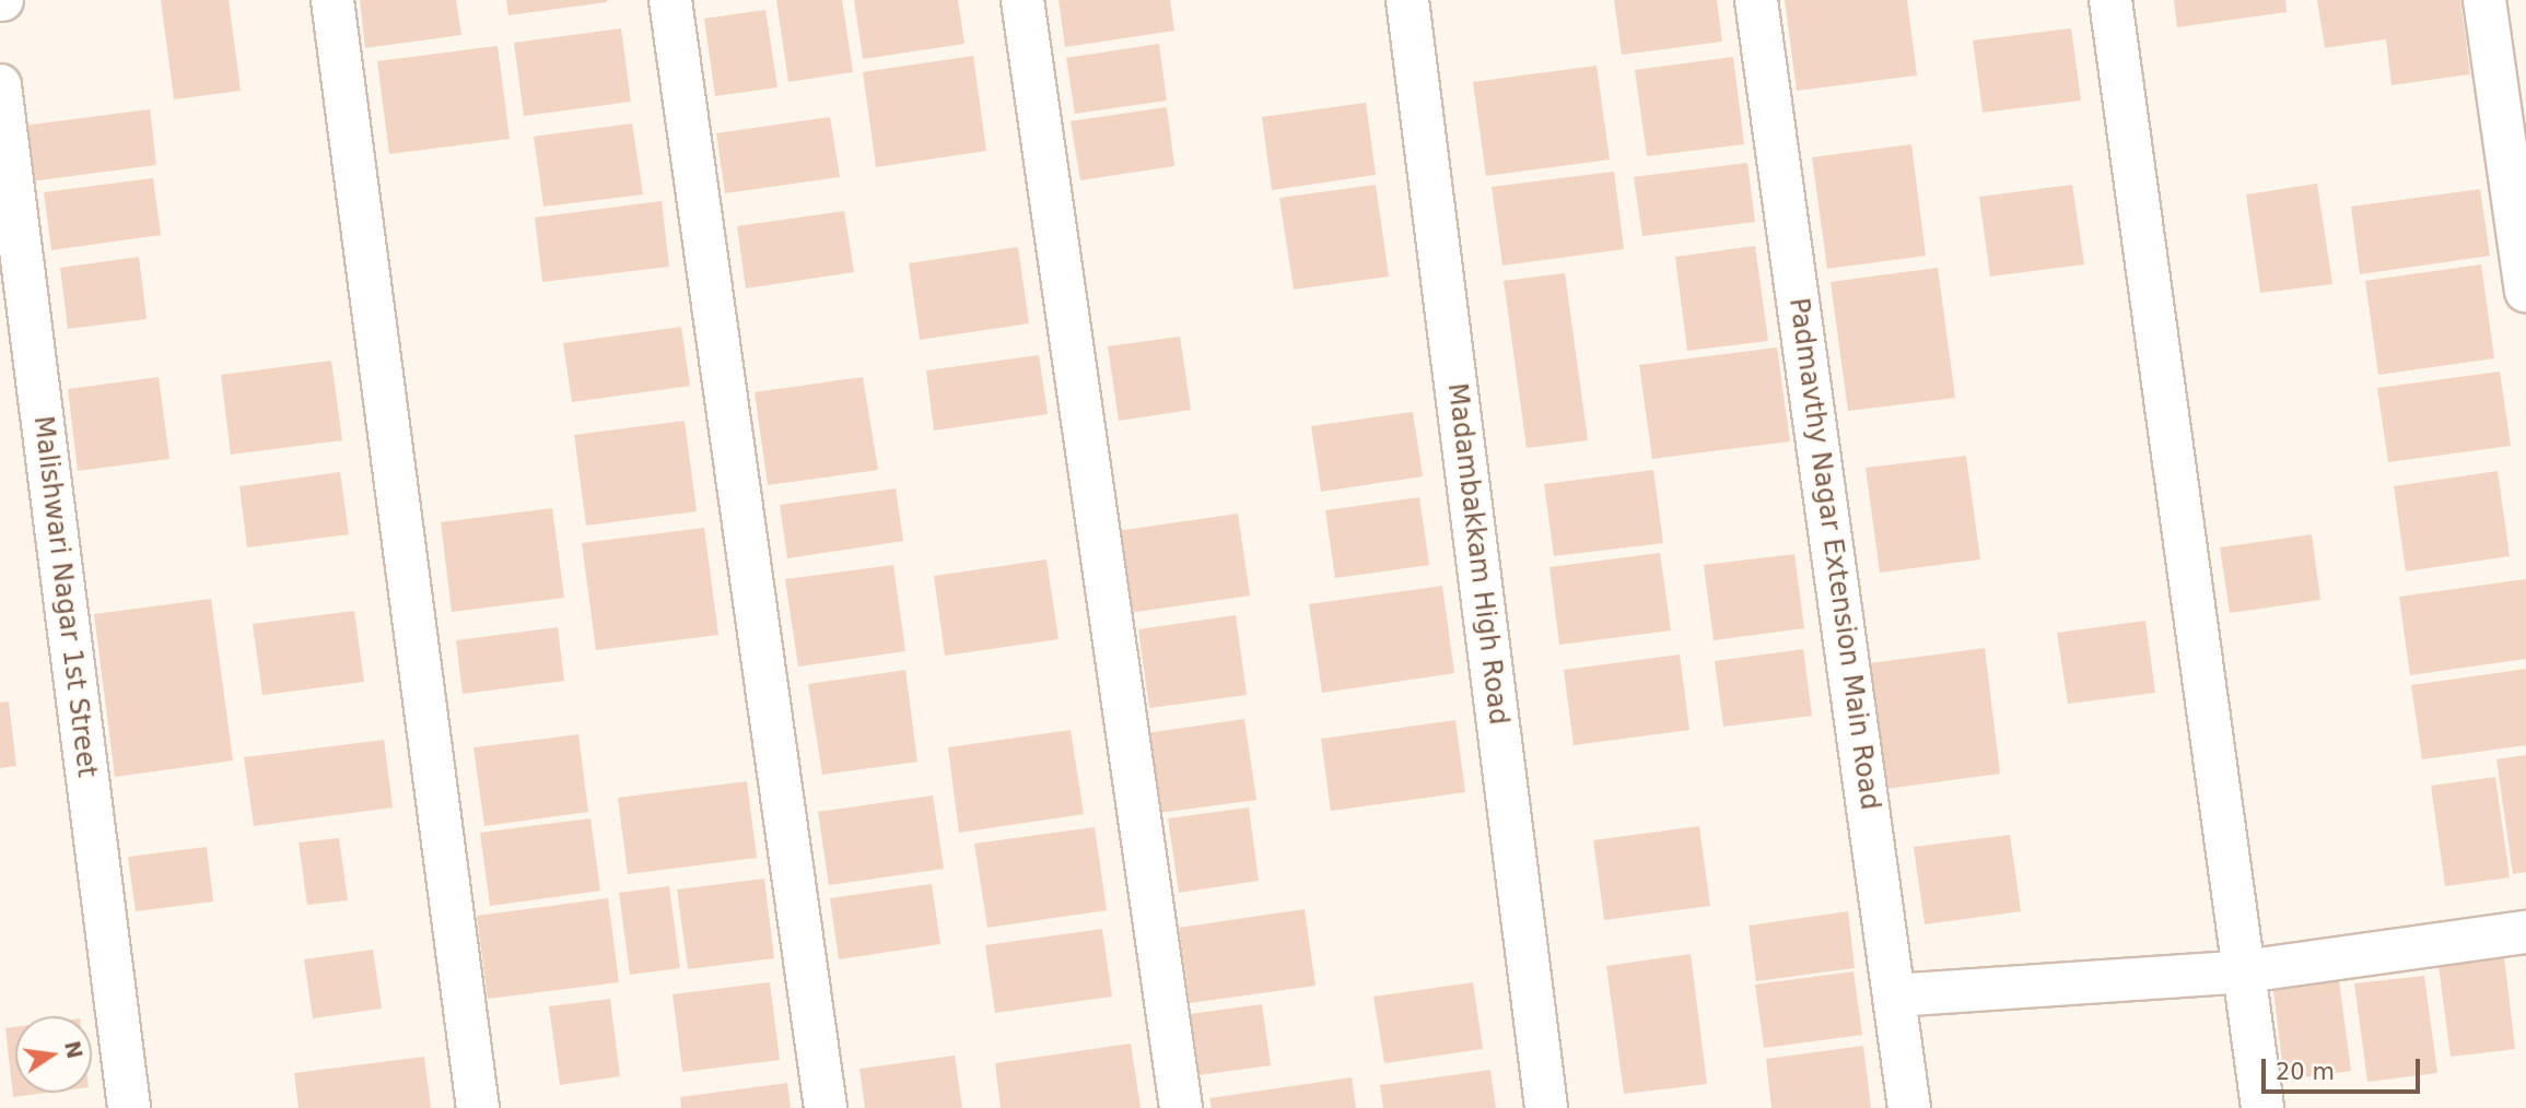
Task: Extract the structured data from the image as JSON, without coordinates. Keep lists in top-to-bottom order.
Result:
{
  "streets": {
    "street": ["Madambakkam High Road", "Padmavthy Nagar Extension Main Road", "Malishwari Nagar 1st Street"]
  },
  "scale_bar": "20 m",
  "north": "right"
}
